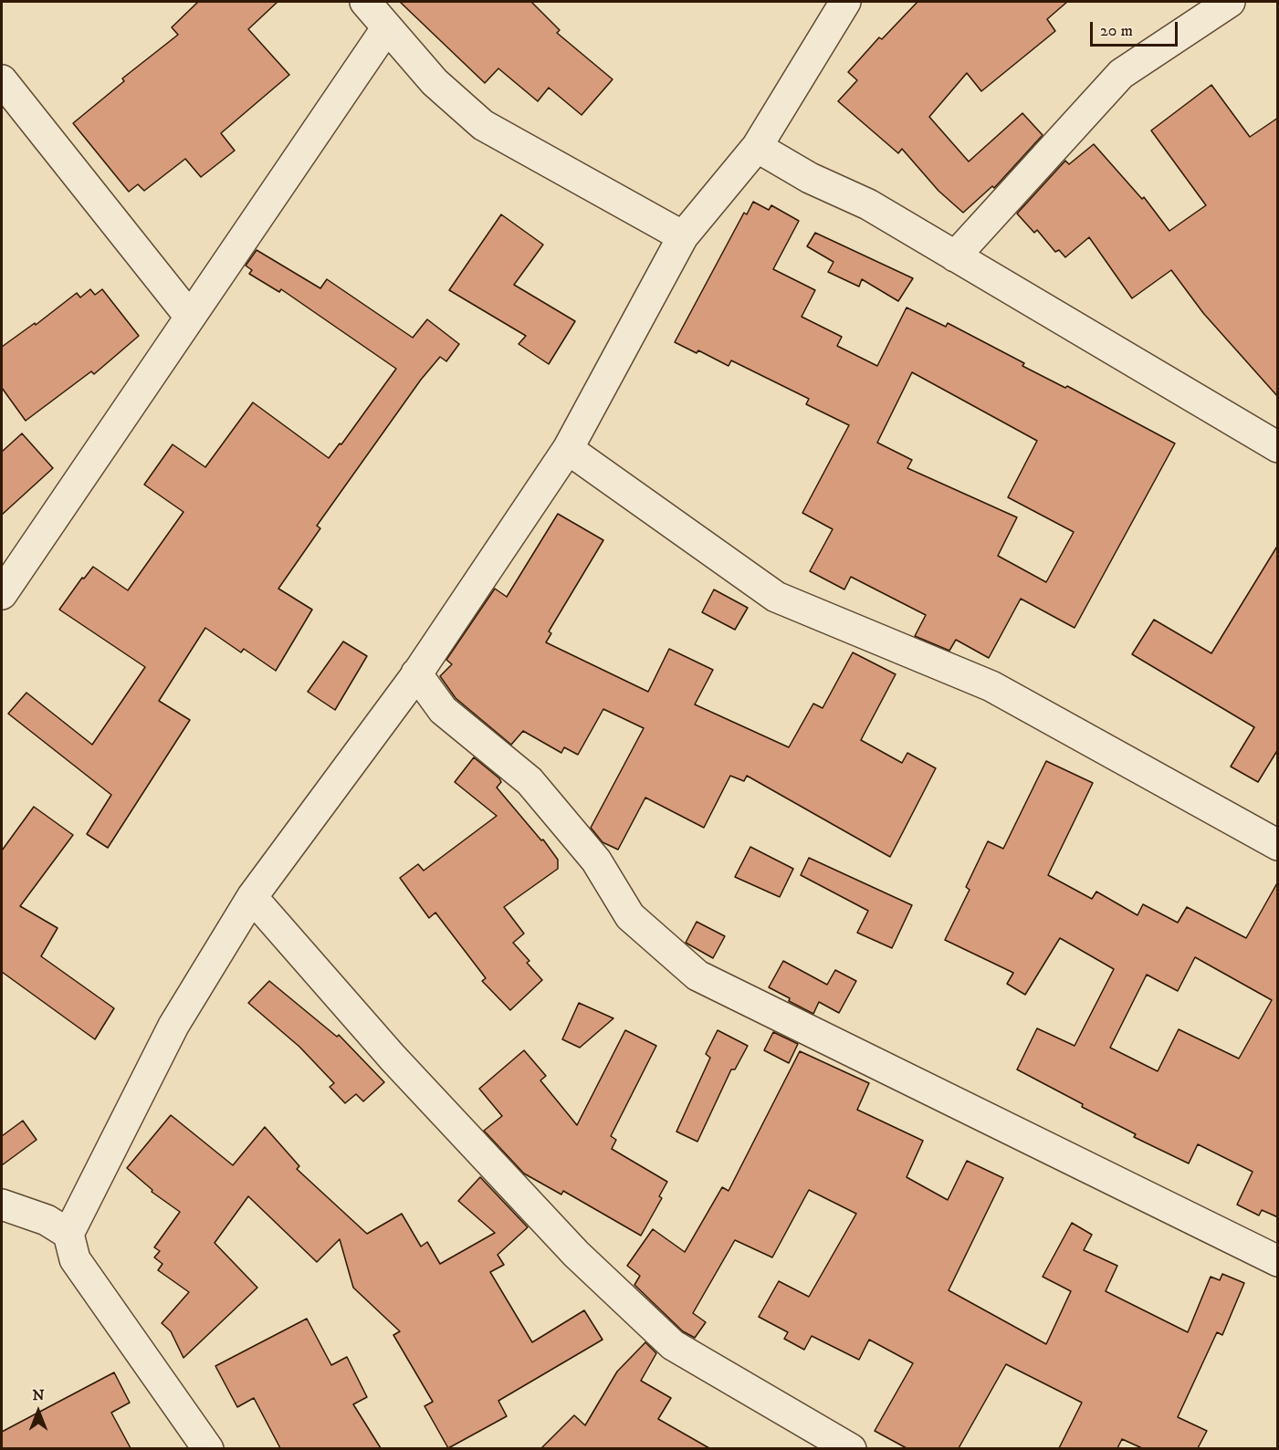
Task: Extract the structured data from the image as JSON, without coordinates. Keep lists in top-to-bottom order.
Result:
{
  "scale_bar": "20 m",
  "north": "top"
}
